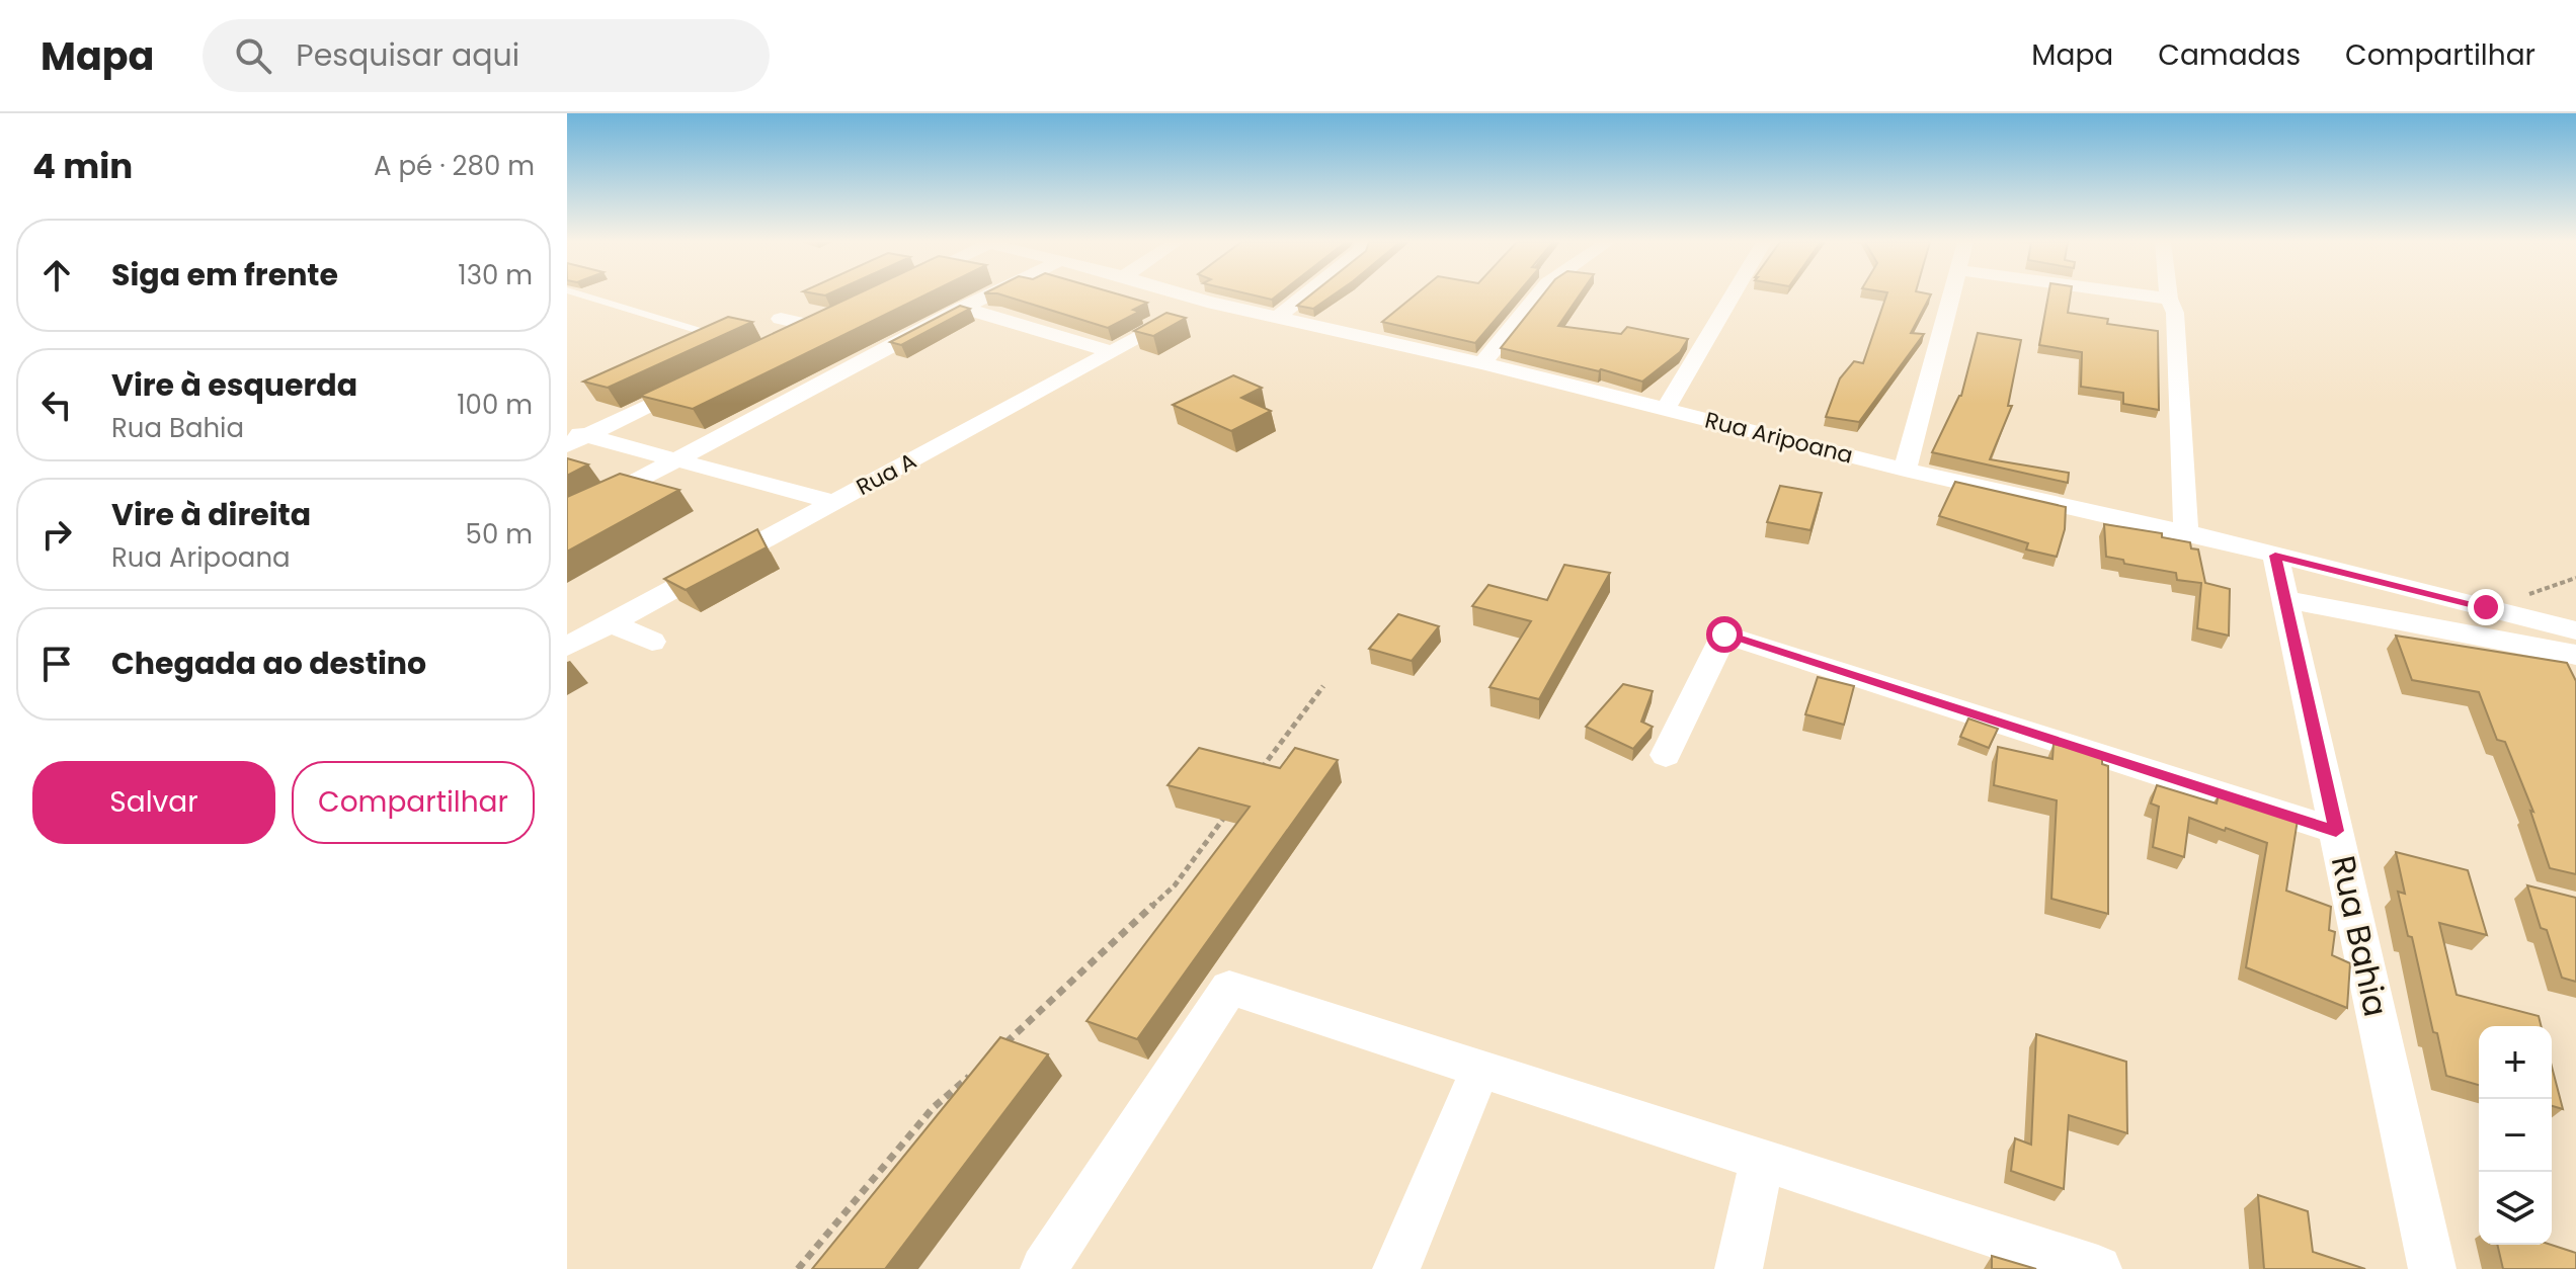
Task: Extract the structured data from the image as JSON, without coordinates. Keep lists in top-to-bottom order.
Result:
{
  "streets": {
    "street": ["Rua Aripoana", "Rua A", "Rua Bahia"]
  },
  "crossings": [
    ["Rua Aripoana", "Rua A"],
    ["Rua Aripoana", "Rua Bahia"]
  ],
  "page": {
    "header": "Mapa",
    "search": "Pesquisar aqui",
    "nav": ["Mapa", "Camadas", "Compartilhar"],
    "heading": ["4 min", "A pé · 280 m"],
    "list": [
      ["Siga em frente", "130 m"],
      ["Vire à esquerda", "Rua Bahia", "100 m"],
      ["Vire à direita", "Rua Aripoana", "50 m"],
      "Chegada ao destino"
    ],
    "buttons": ["Salvar", "Compartilhar"],
    "map_buttons": ["+", "−"]
  }
}
